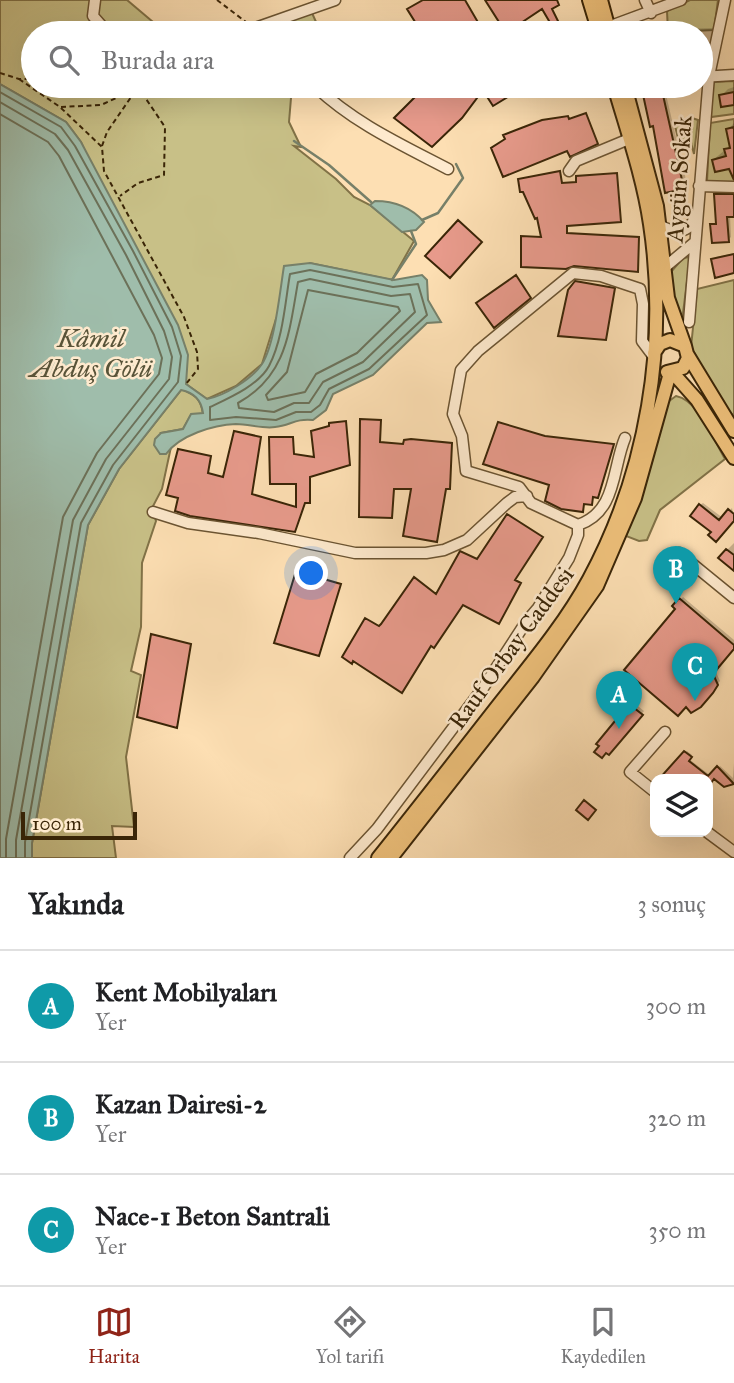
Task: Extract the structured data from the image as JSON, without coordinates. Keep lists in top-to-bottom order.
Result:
{
  "streets": {
    "main road": ["Rauf Orbay Caddesi"],
    "street": ["Aygün Sokak"]
  },
  "water": ["Kâmil Abduş Gölü"],
  "scale_bar": "100 m",
  "page": {
    "search": "Burada ara",
    "pins": ["B", "C", "A"],
    "scale": "100 m",
    "heading": ["Yakında", "3 sonuç"],
    "list": [
      {
        "mark": "A",
        "name": "Kent Mobilyaları",
        "note": "Yer",
        "value": "300 m"
      },
      {
        "mark": "B",
        "name": "Kazan Dairesi-2",
        "note": "Yer",
        "value": "320 m"
      },
      {
        "mark": "C",
        "name": "Nace-1 Beton Santrali",
        "note": "Yer",
        "value": "350 m"
      }
    ],
    "nav": ["Harita", "Yol tarifi", "Kaydedilen"]
  }
}
